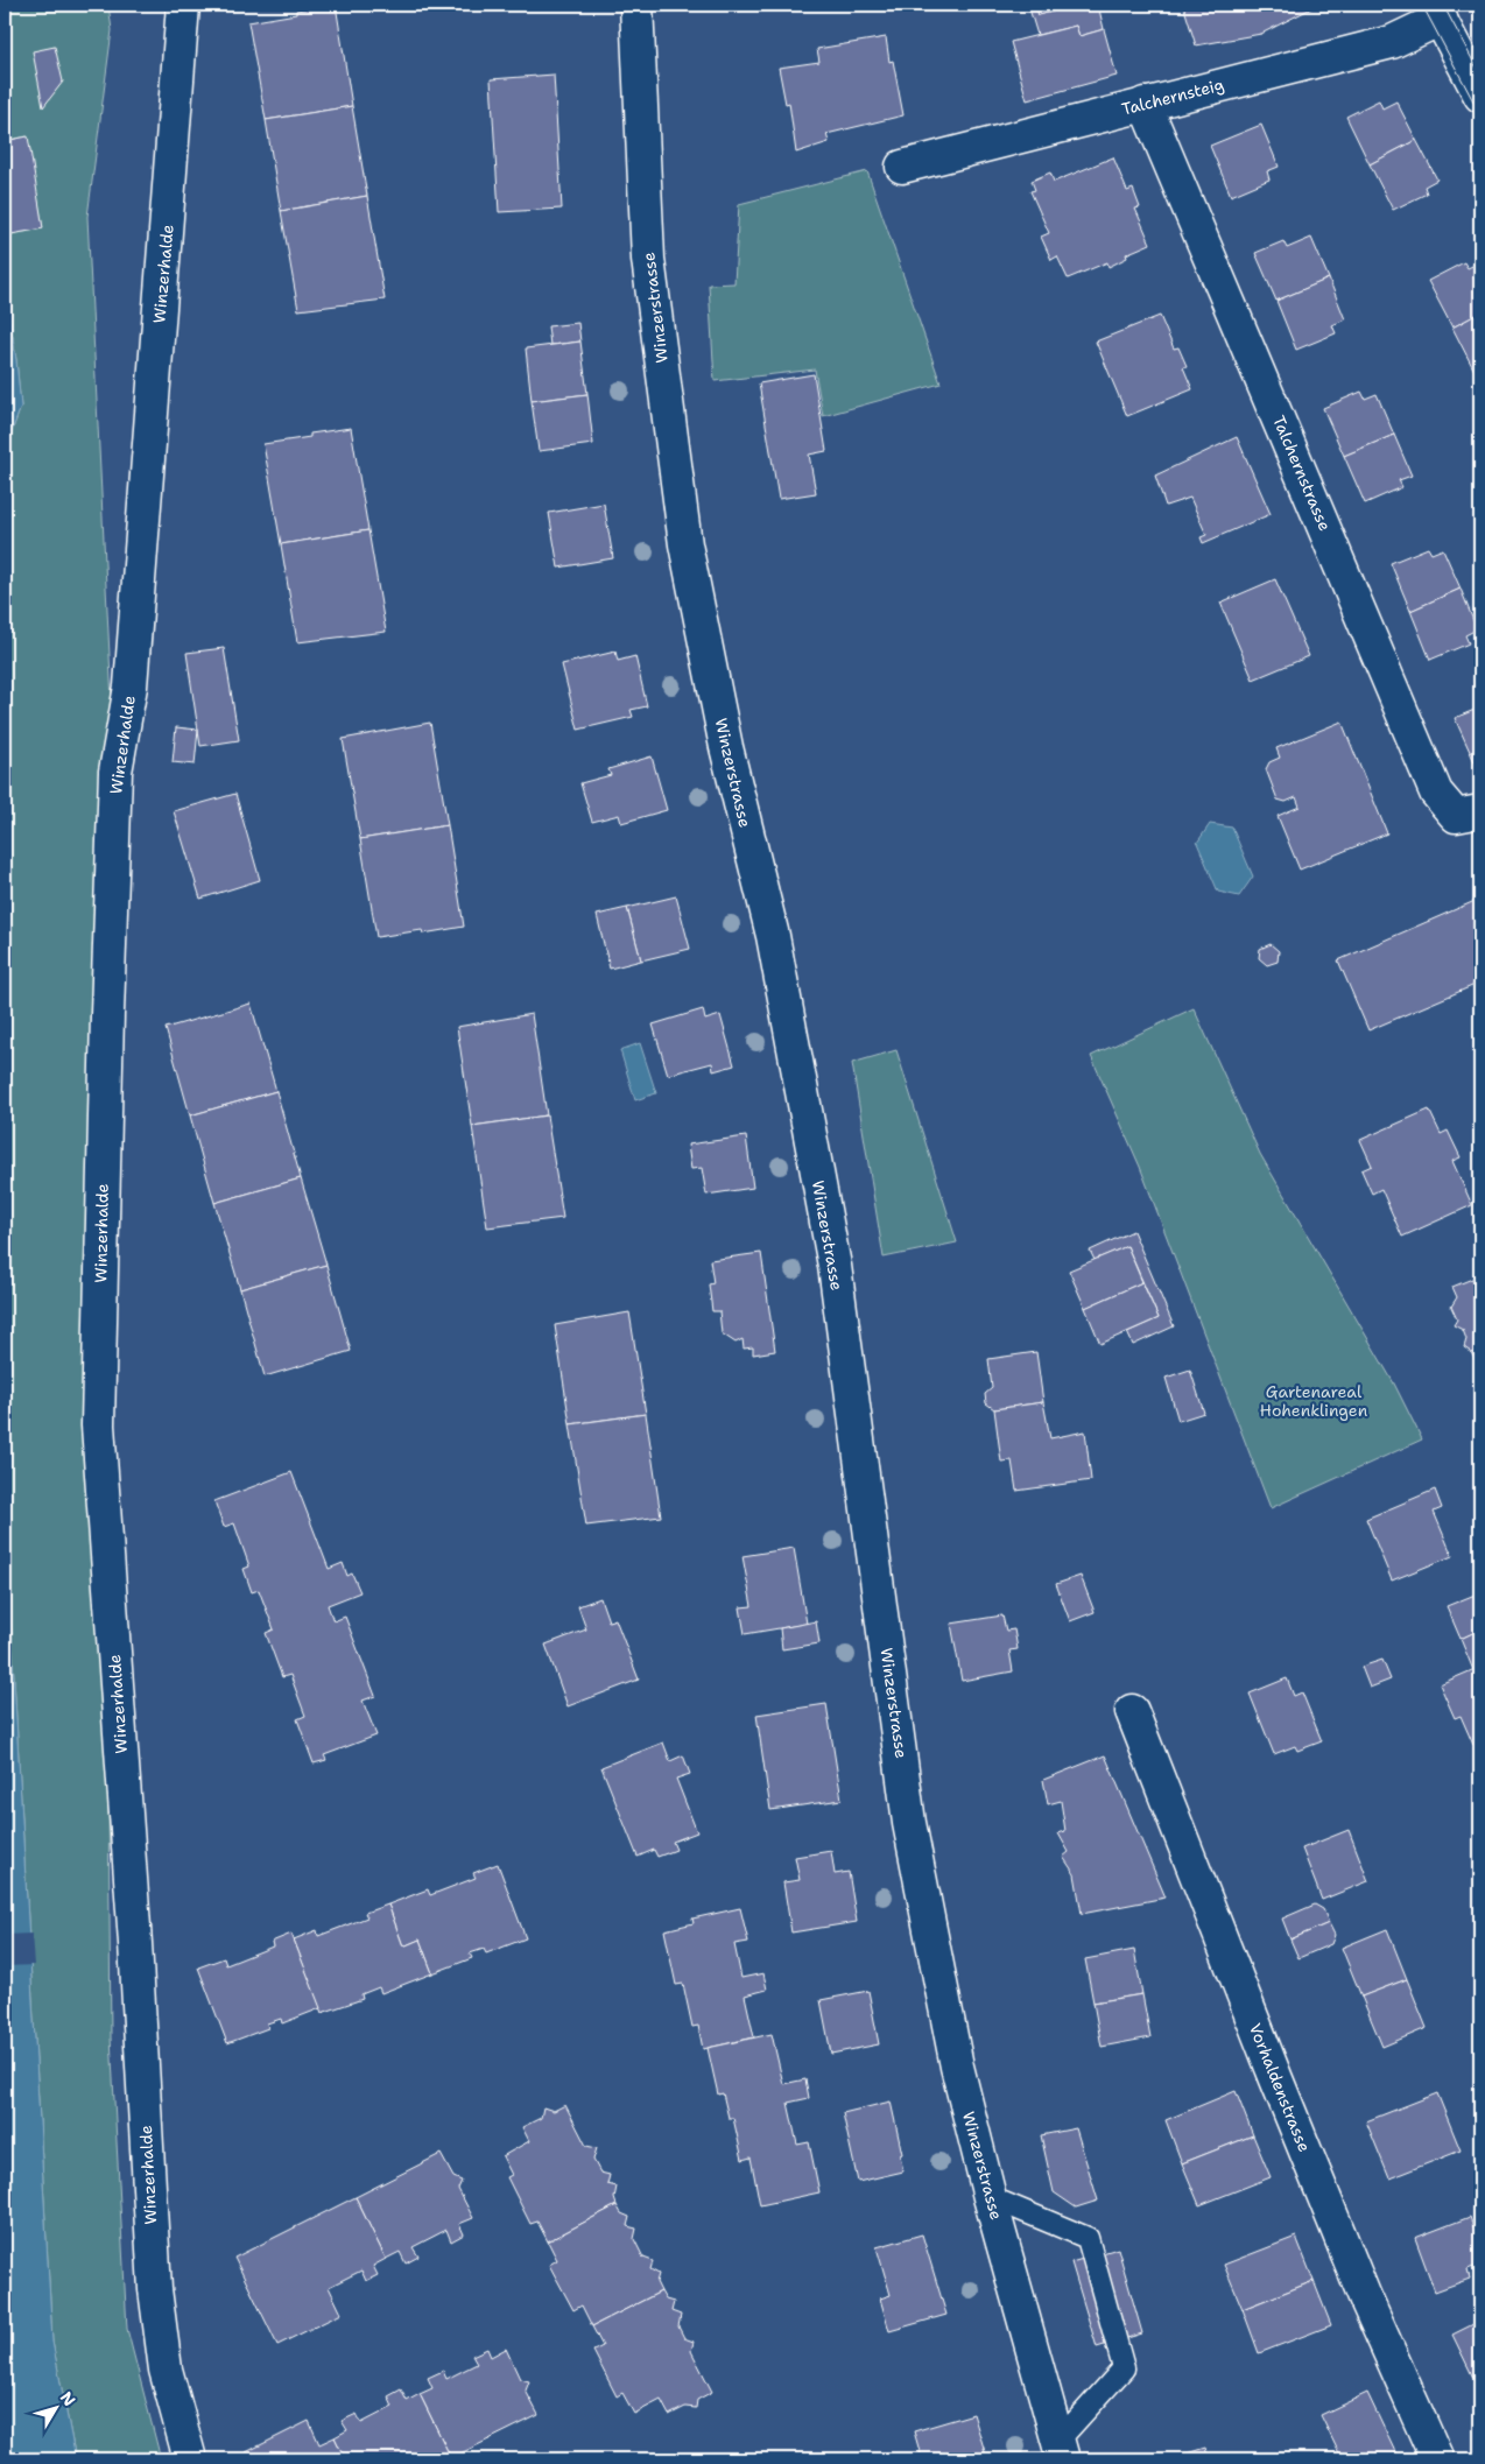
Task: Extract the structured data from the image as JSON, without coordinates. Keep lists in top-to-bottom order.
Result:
{
  "streets": {
    "street": [
      "Talchernsteig",
      "Winzerhalde",
      "Winzerstrasse",
      "Talchernstrasse",
      "Vorhaldenstrasse"
    ]
  },
  "crossings": [
    ["Talchernsteig", "Talchernstrasse"]
  ],
  "parks": ["Gartenareal Hohenklingen"],
  "north": "top right"
}
